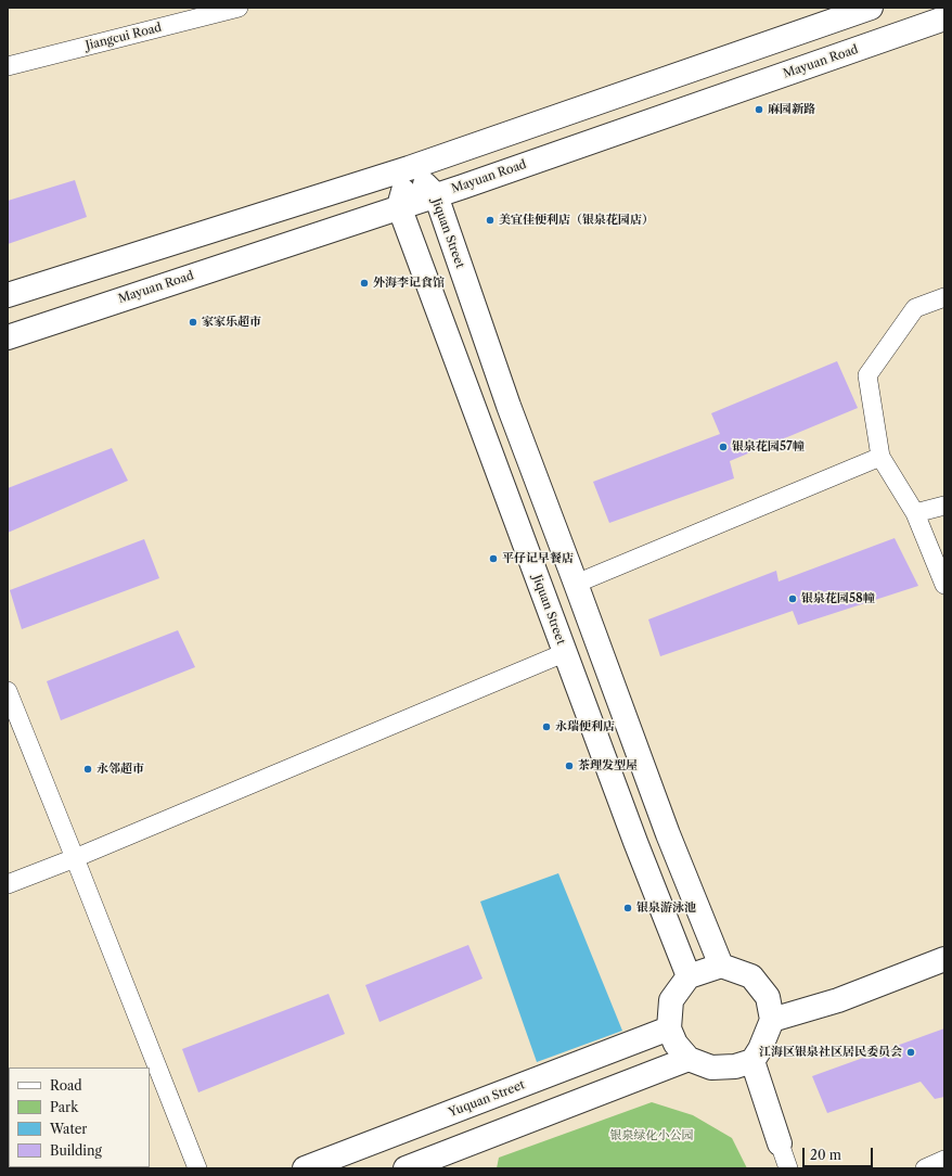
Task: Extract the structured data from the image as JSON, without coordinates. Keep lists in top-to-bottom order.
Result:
{
  "streets": {
    "street": [
      "Jiangcui Road",
      "Mayuan Road",
      "Jiquan Street",
      "Yuquan Street"
    ]
  },
  "crossings": [
    ["Mayuan Road", "Jiquan Street"],
    ["Jiquan Street", "Yuquan Street"]
  ],
  "parks": ["银泉绿化小公园"],
  "places": [
    "麻园新路",
    "美宜佳便利店（银泉花园店）",
    "外海李记食馆",
    "家家乐超市",
    "银泉花园57幢",
    "平仔记早餐店",
    "银泉花园58幢",
    "永瑞便利店",
    "茶理发型屋",
    "永邻超市",
    "银泉游泳池",
    "江海区银泉社区居民委员会"
  ],
  "legend": [
    "Road",
    "Park",
    "Water",
    "Building"
  ],
  "scale_bar": "20 m"
}
